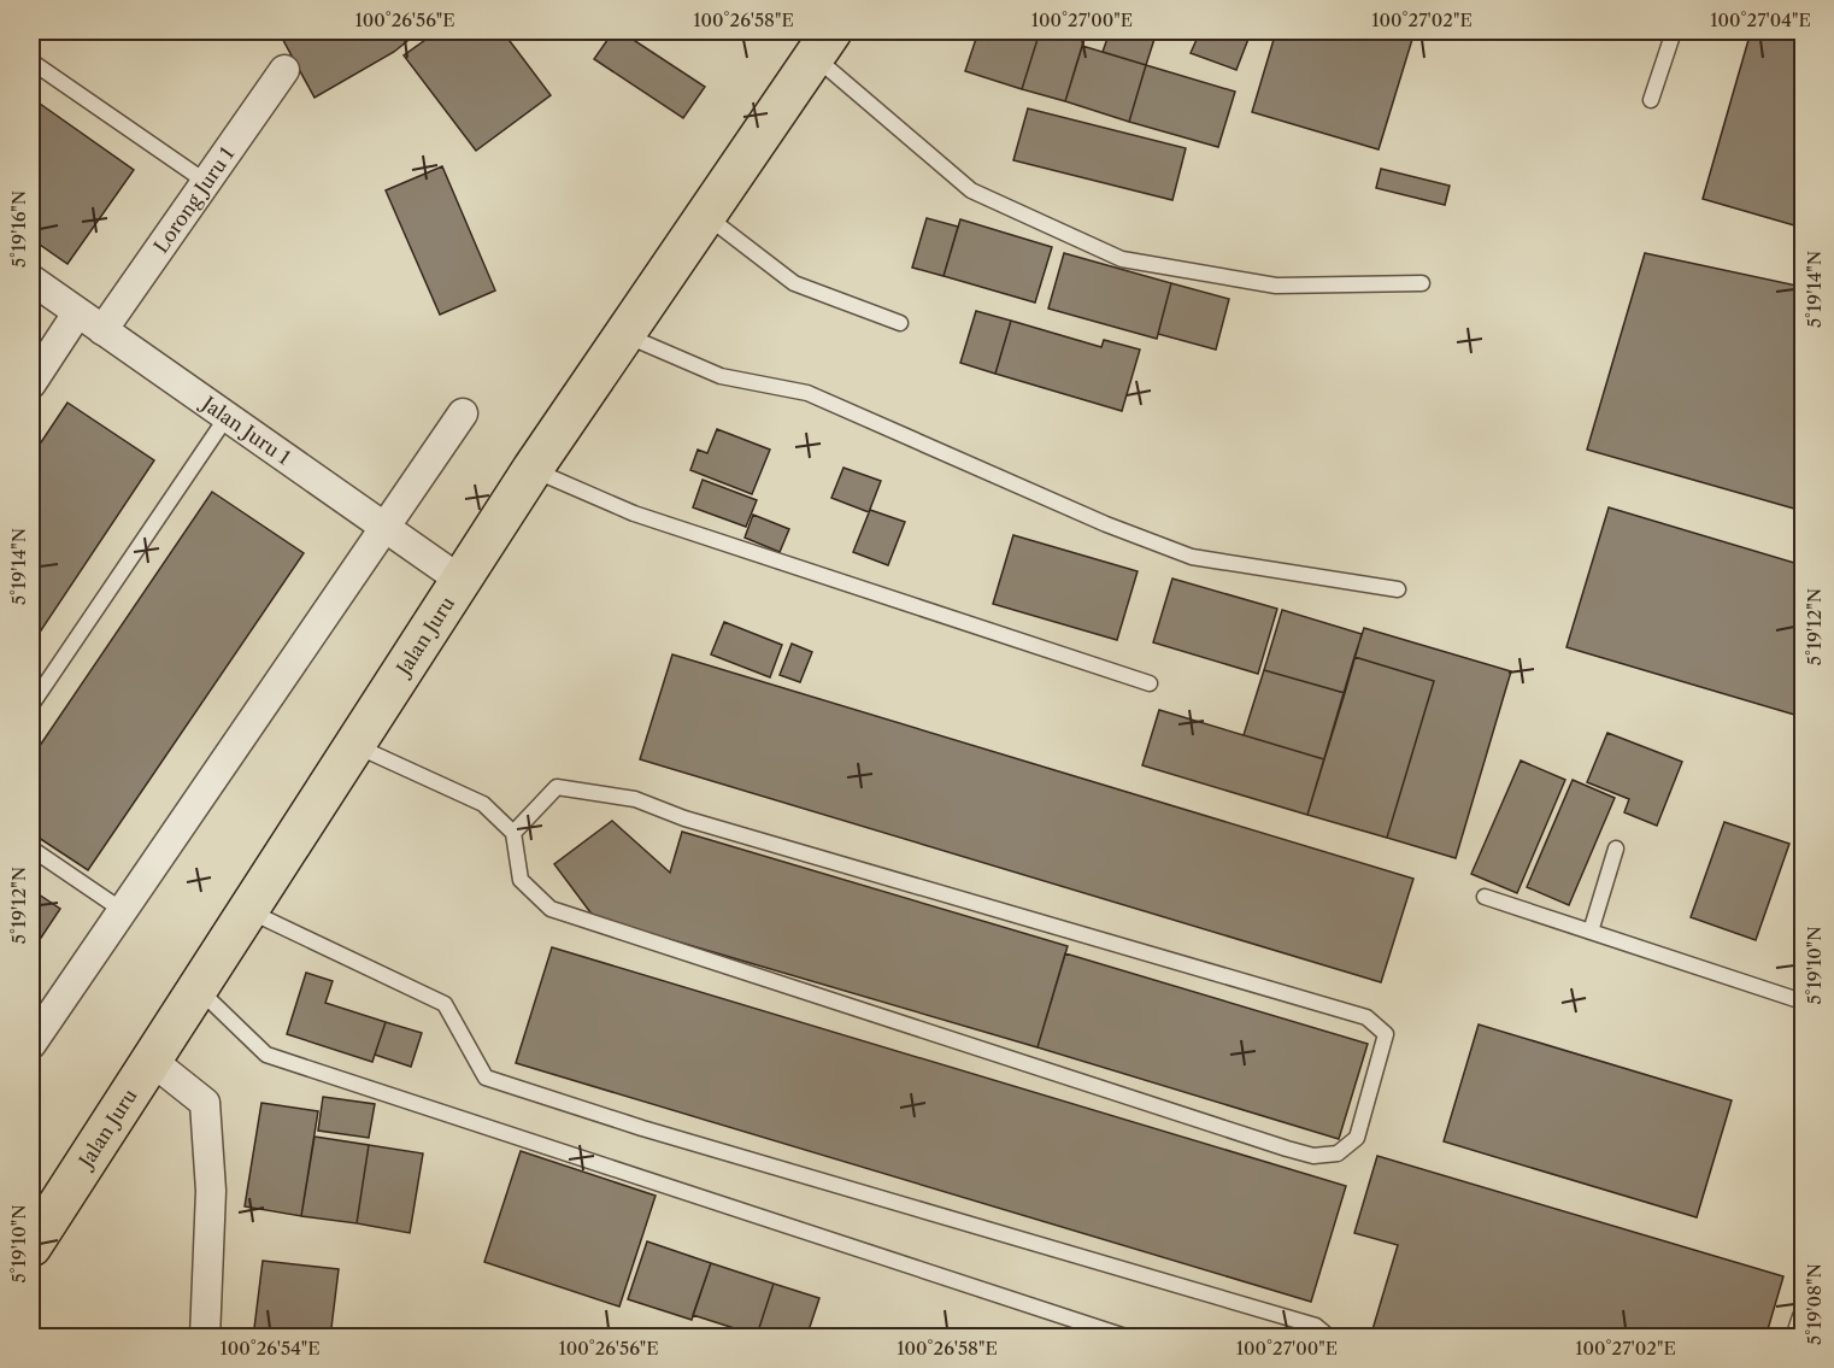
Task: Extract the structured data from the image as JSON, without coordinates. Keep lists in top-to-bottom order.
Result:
{
  "streets": {
    "main road": ["Jalan Juru"],
    "street": ["Lorong Juru 1", "Jalan Juru 1"]
  },
  "crossings": [
    ["Lorong Juru 1", "Jalan Juru 1"],
    ["Jalan Juru 1", "Jalan Juru"]
  ],
  "coordinates": [
    "100°26'56\"E",
    "100°26'58\"E",
    "100°27'00\"E",
    "100°27'02\"E",
    "100°27'04\"E",
    "5°19'16\"N",
    "5°19'14\"N",
    "5°19'12\"N",
    "5°19'10\"N",
    "5°19'08\"N",
    "100°26'54\"E"
  ]
}
